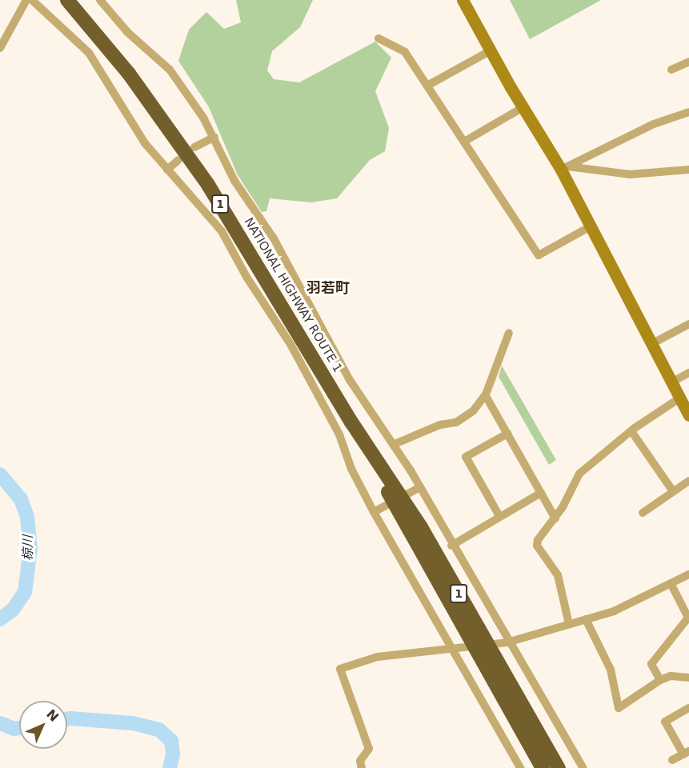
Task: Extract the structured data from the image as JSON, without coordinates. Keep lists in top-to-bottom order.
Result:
{
  "streets": {
    "highway": ["1", "NATIONAL HIGHWAY ROUTE 1"]
  },
  "districts": ["羽若町"],
  "water": ["椋川"],
  "north": "top right"
}
